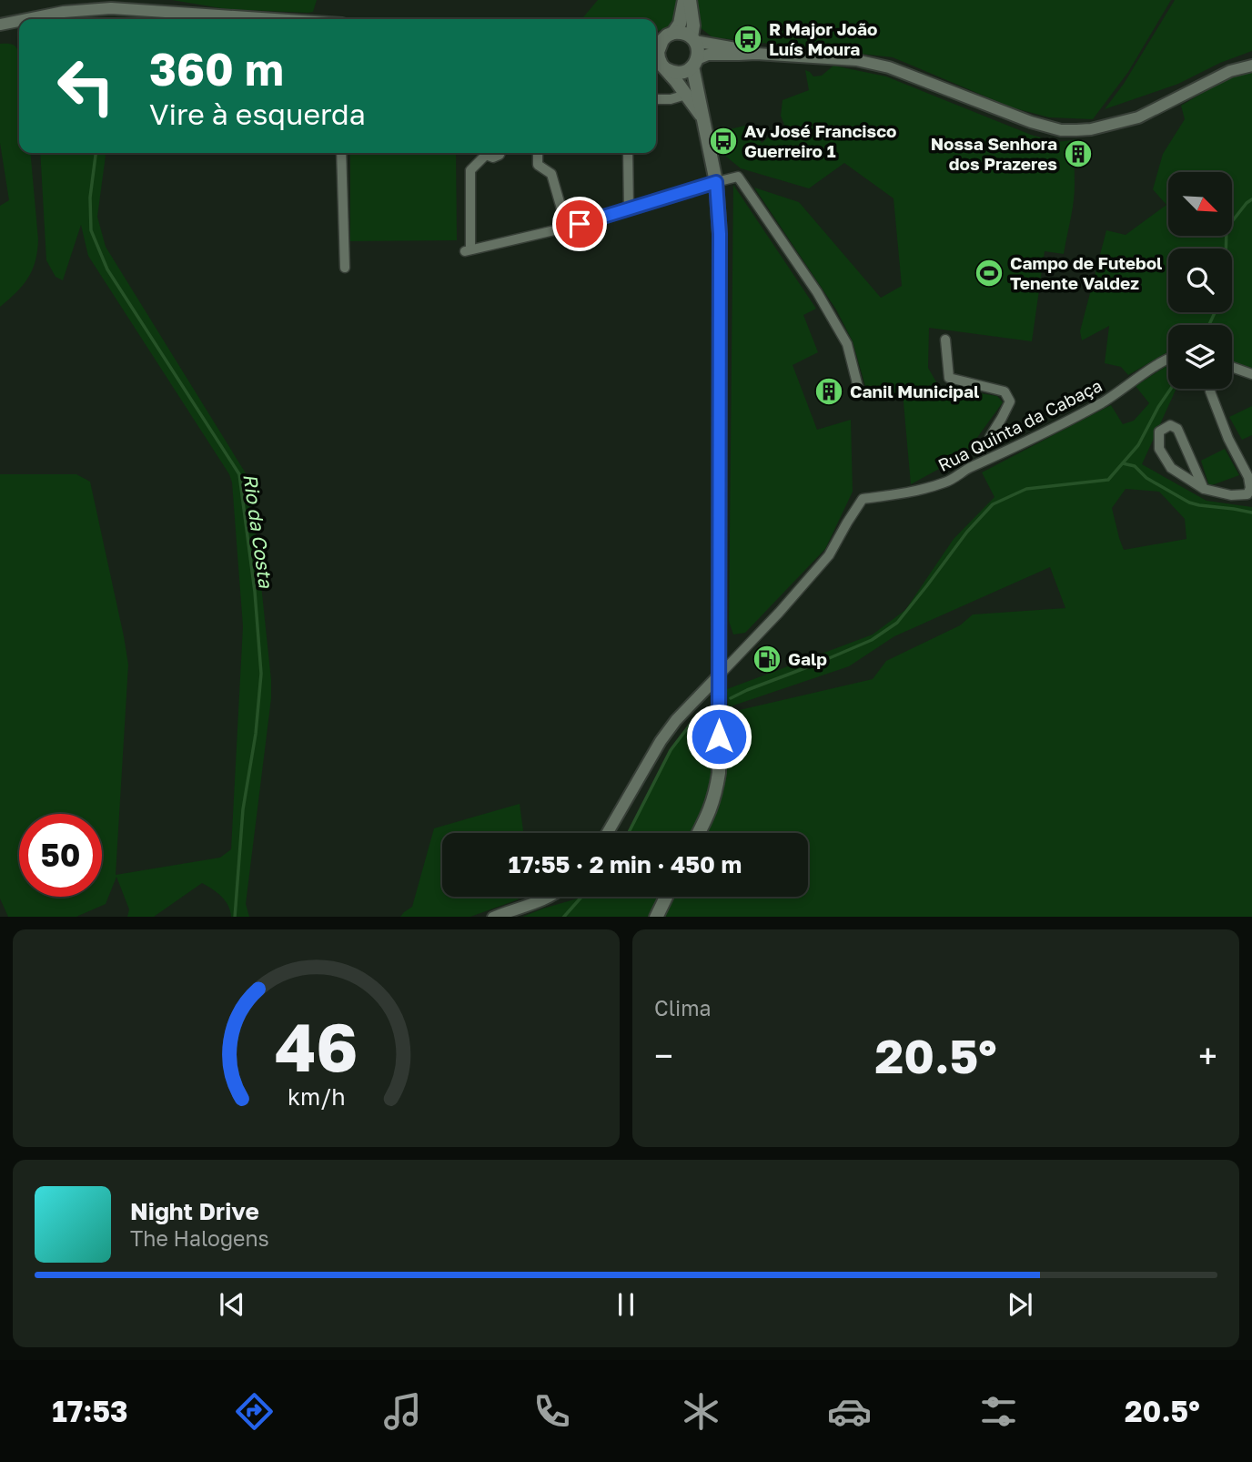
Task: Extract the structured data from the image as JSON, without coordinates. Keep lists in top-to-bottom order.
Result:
{
  "streets": {
    "street": ["Rua Quinta da Cabaça"]
  },
  "water": ["Rio da Costa"],
  "places": {
    "bus stop": ["R Major João Luís Moura", "Av José Francisco Guerreiro 1"],
    "building": ["Nossa Senhora dos Prazeres", "Canil Municipal"],
    "sports": ["Campo de Futebol Tenente Valdez"],
    "fuel station": ["Galp"]
  },
  "north": "bottom right",
  "page": {
    "turn": ["360 m", "Vire à esquerda"],
    "limit": "50",
    "trip": "17:55 · 2 min · 450 m",
    "tile": "Clima",
    "heat": ["−", "20.5°", "+"],
    "song": ["Night Drive", "The Halogens"],
    "tabs": ["17:53", "20.5°"],
    "gauge": ["46", "km/h"]
  }
}
